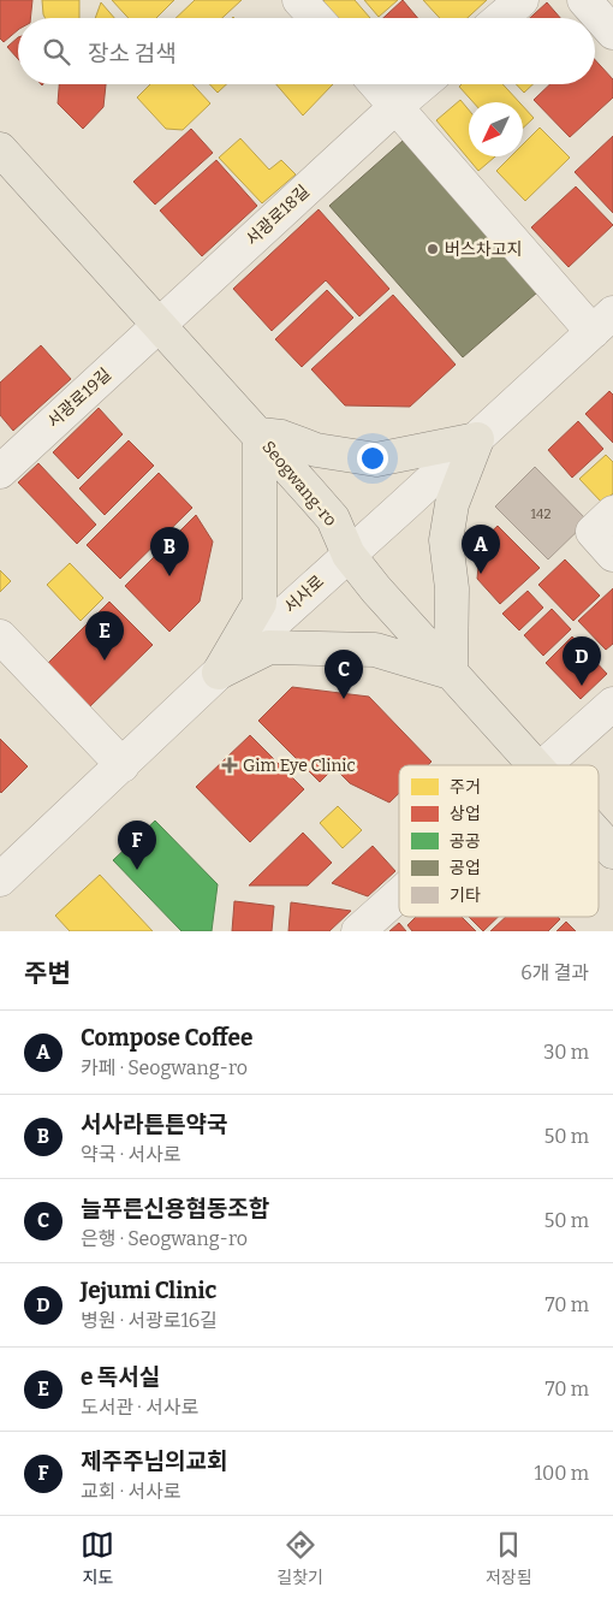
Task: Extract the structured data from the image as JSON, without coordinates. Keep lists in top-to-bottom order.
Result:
{
  "streets": {
    "main road": ["Seogwang-ro"],
    "street": ["서광로18길", "서광로19길", "서사로"]
  },
  "crossings": [
    ["서광로18길", "서광로19길"],
    ["서광로18길", "Seogwang-ro"],
    ["서광로19길", "Seogwang-ro"],
    ["Seogwang-ro", "서사로"]
  ],
  "places": {
    "other": ["버스차고지"],
    "health": ["Gim Eye Clinic"]
  },
  "house_numbers": ["142"],
  "legend": [
    "주거",
    "상업",
    "공공",
    "공업",
    "기타"
  ],
  "north": "bottom left",
  "page": {
    "search": "장소 검색",
    "pins": [
      "A",
      "B",
      "E",
      "D",
      "C",
      "F"
    ],
    "heading": ["주변", "6개 결과"],
    "list": [
      {
        "mark": "A",
        "name": "Compose Coffee",
        "note": "카페 · Seogwang-ro",
        "value": "30 m"
      },
      {
        "mark": "B",
        "name": "서사라튼튼약국",
        "note": "약국 · 서사로",
        "value": "50 m"
      },
      {
        "mark": "C",
        "name": "늘푸른신용협동조합",
        "note": "은행 · Seogwang-ro",
        "value": "50 m"
      },
      {
        "mark": "D",
        "name": "Jejumi Clinic",
        "note": "병원 · 서광로16길",
        "value": "70 m"
      },
      {
        "mark": "E",
        "name": "e 독서실",
        "note": "도서관 · 서사로",
        "value": "70 m"
      },
      {
        "mark": "F",
        "name": "제주주님의교회",
        "note": "교회 · 서사로",
        "value": "100 m"
      }
    ],
    "nav": ["지도", "길찾기", "저장됨"]
  }
}
